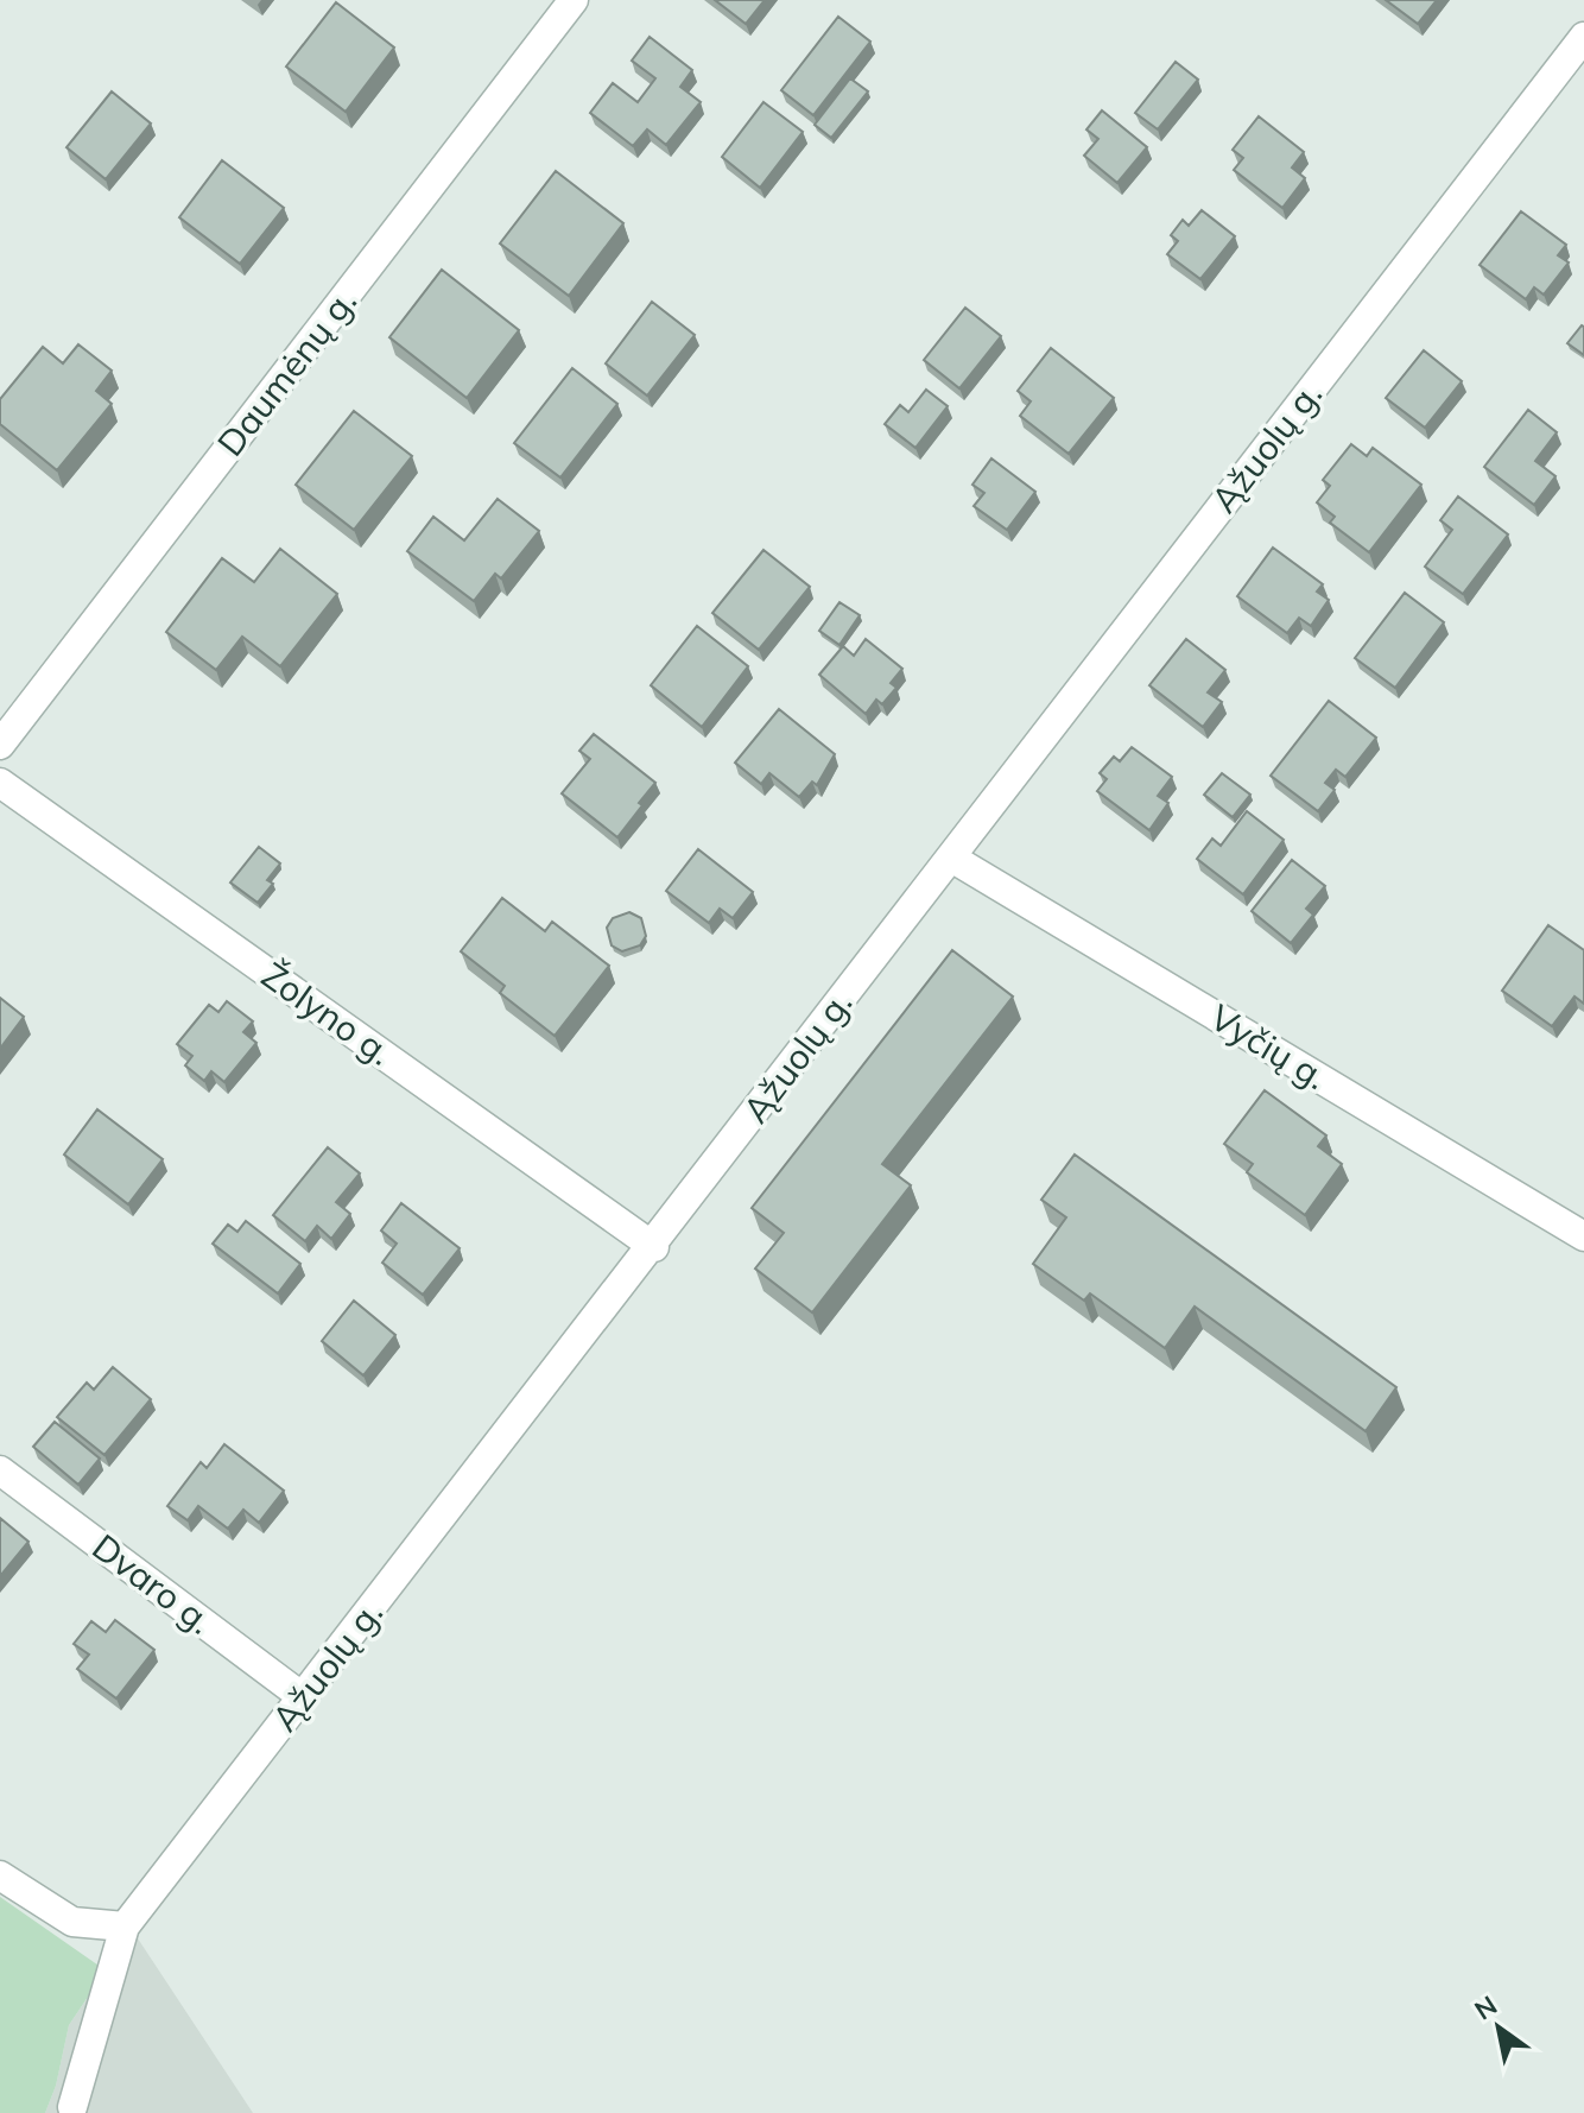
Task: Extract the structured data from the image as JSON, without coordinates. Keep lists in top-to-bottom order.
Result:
{
  "streets": {
    "street": [
      "Daumėnų g.",
      "Ąžuolų g.",
      "Žolyno g.",
      "Vyčių g.",
      "Dvaro g."
    ]
  },
  "crossings": [
    ["Ąžuolų g.", "Žolyno g."],
    ["Ąžuolų g.", "Vyčių g."],
    ["Ąžuolų g.", "Dvaro g."]
  ],
  "north": "top left"
}
